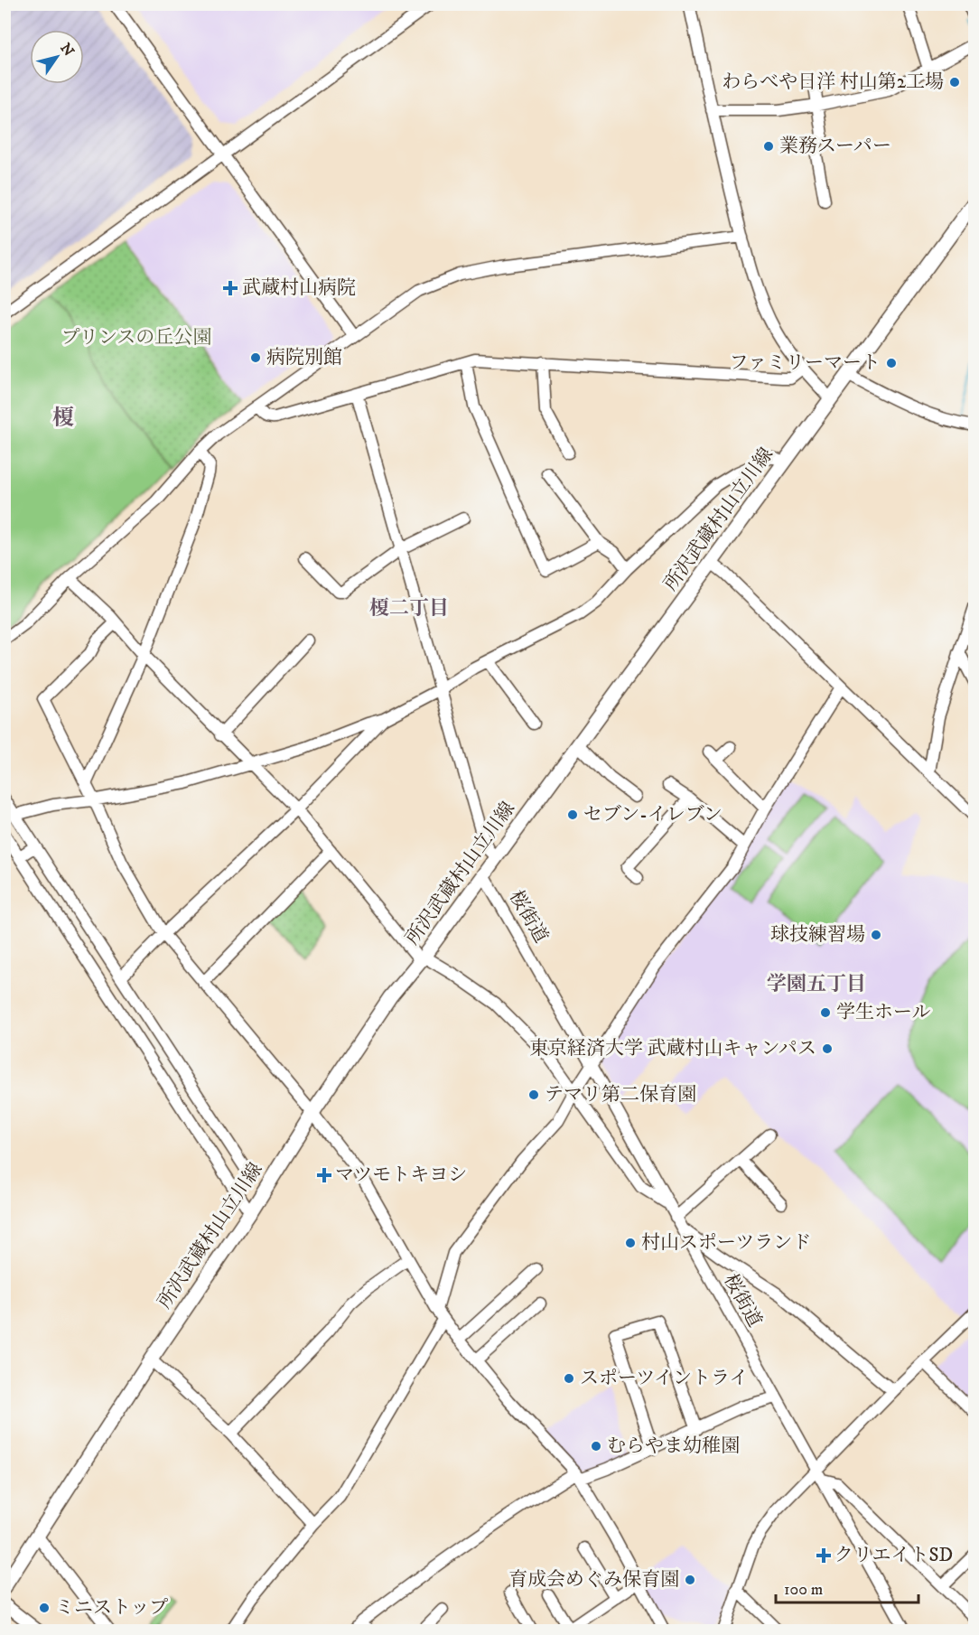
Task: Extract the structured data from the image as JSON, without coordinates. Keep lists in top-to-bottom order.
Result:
{
  "streets": {
    "main road": ["所沢武蔵村山立川線"],
    "street": ["桜街道"]
  },
  "crossings": [
    ["所沢武蔵村山立川線", "桜街道"]
  ],
  "districts": ["榎", "榎二丁目", "学園五丁目"],
  "parks": ["プリンスの丘公園"],
  "places": {
    "other": [
      "わらべや日洋 村山第2工場",
      "業務スーパー",
      "病院別館",
      "ファミリーマート",
      "セブン-イレブン",
      "球技練習場",
      "学生ホール",
      "東京経済大学 武蔵村山キャンパス",
      "テマリ第二保育園",
      "村山スポーツランド",
      "スポーツイントライ",
      "むらやま幼稚園",
      "育成会めぐみ保育園",
      "ミニストップ"
    ],
    "health": ["武蔵村山病院", "マツモトキヨシ", "クリエイトSD"]
  },
  "scale_bar": "100 m",
  "north": "top right"
}
